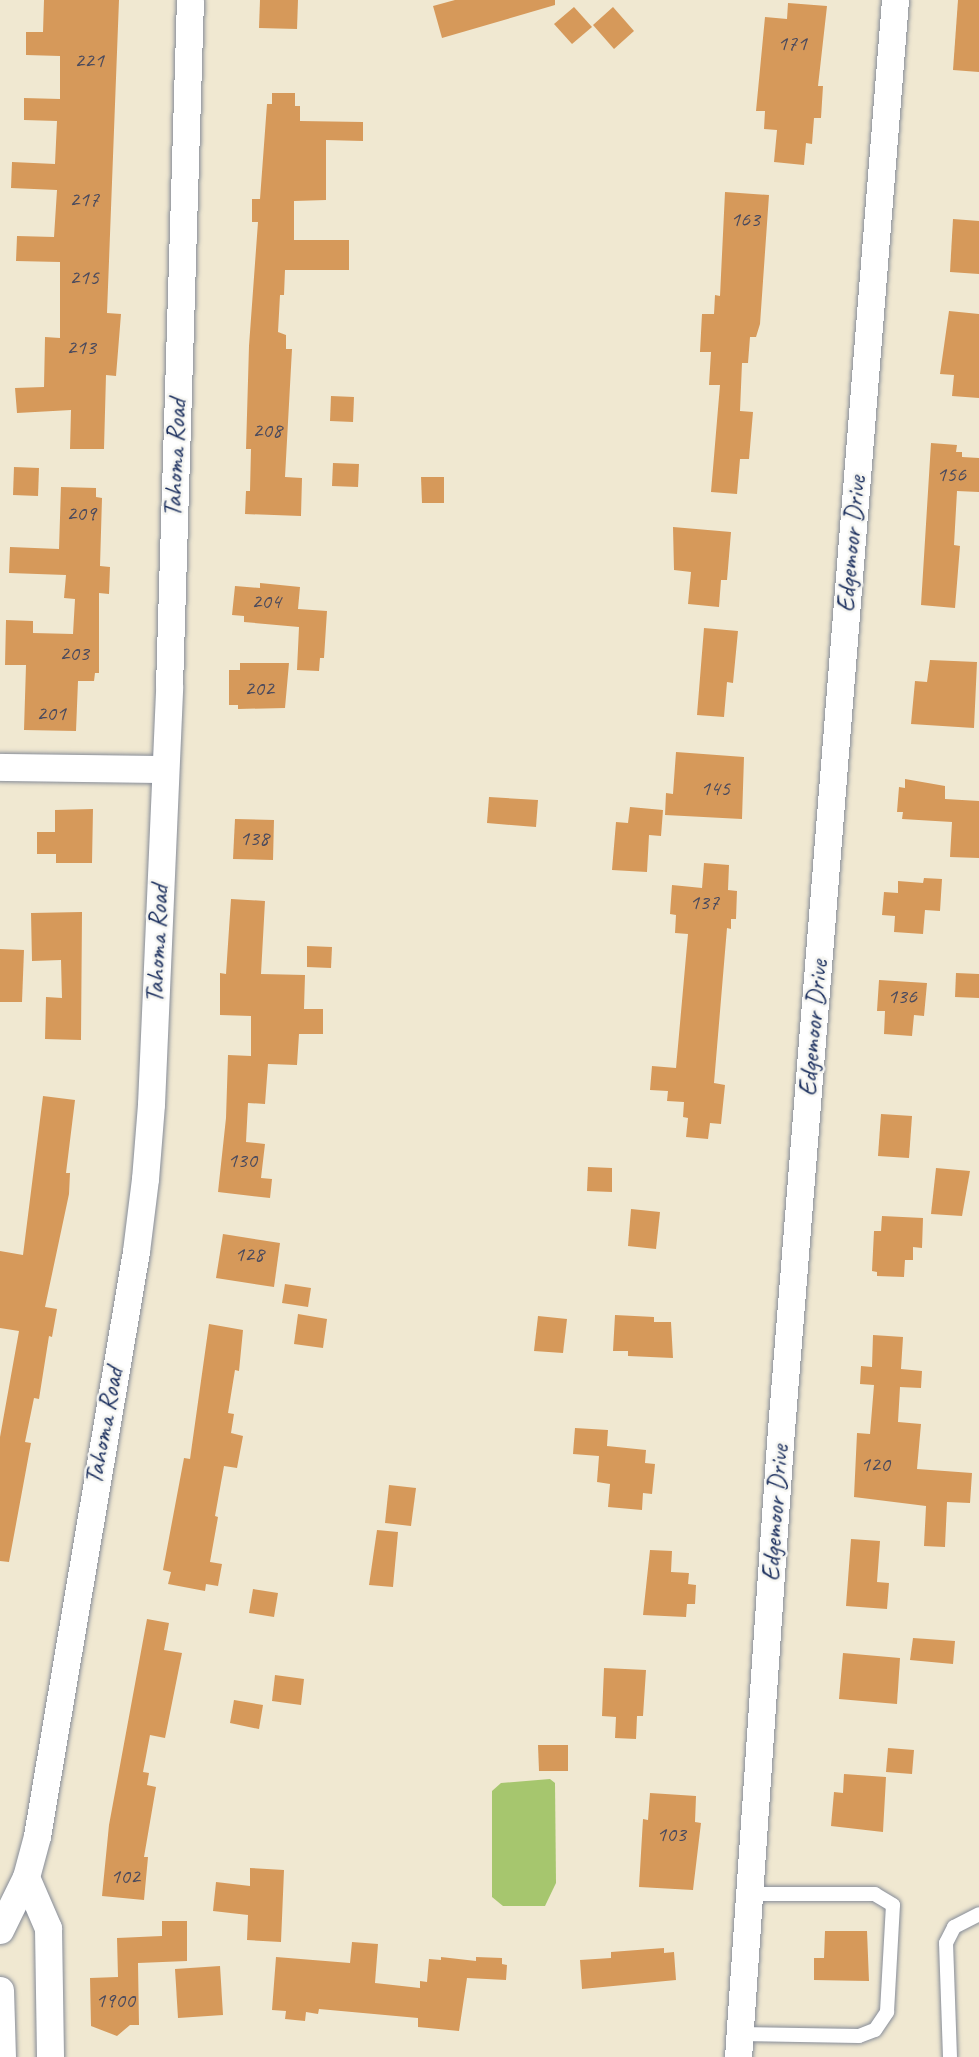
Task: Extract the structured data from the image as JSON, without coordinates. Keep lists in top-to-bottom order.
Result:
{
  "streets": {
    "street": ["Tahoma Road", "Edgemoor Drive"]
  },
  "house_numbers": [
    "171",
    "221",
    "217",
    "163",
    "215",
    "213",
    "208",
    "156",
    "209",
    "204",
    "203",
    "202",
    "201",
    "145",
    "138",
    "137",
    "136",
    "130",
    "128",
    "120",
    "103",
    "102",
    "1900"
  ]
}
